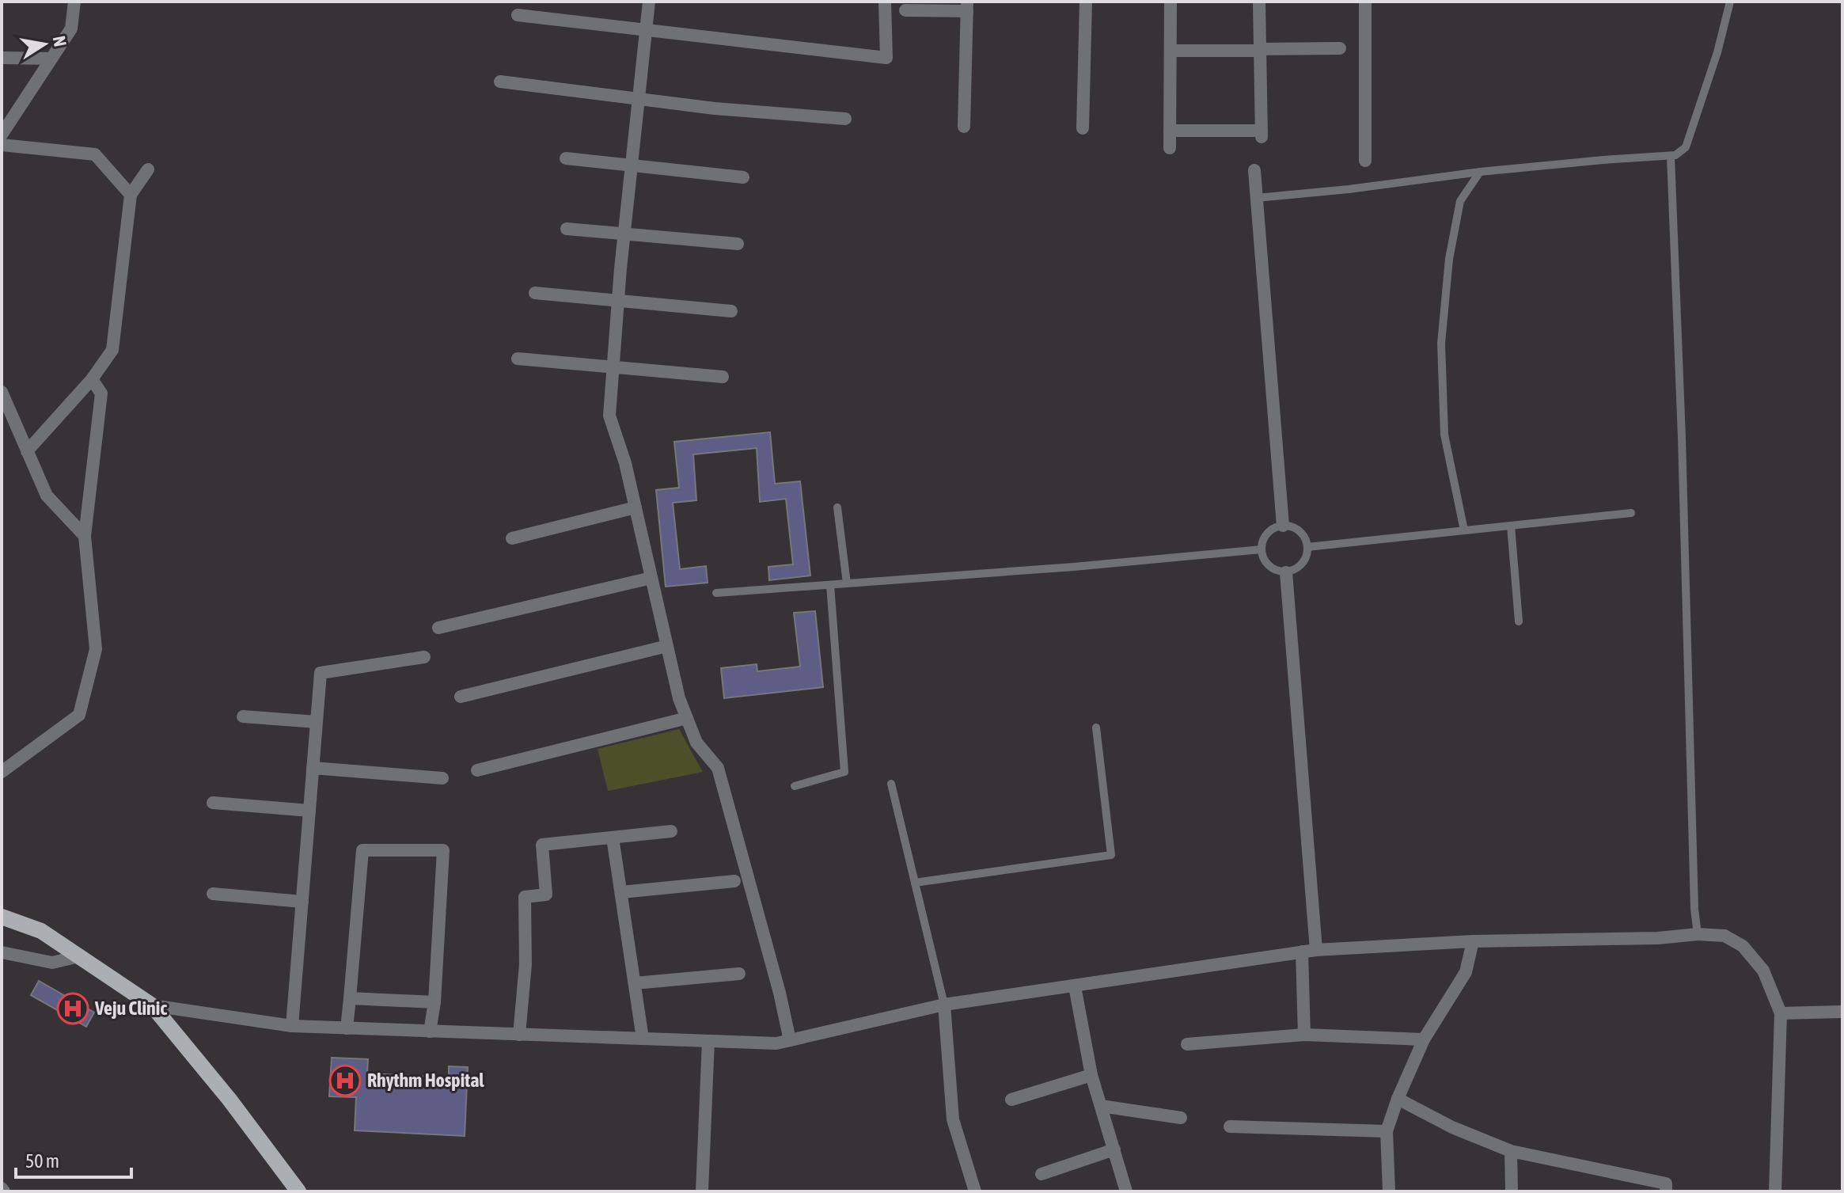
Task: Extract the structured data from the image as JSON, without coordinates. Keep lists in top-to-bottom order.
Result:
{
  "places": {
    "hospital": ["Veju Clinic", "Rhythm Hospital"]
  },
  "scale_bar": "50 m",
  "north": "right"
}
